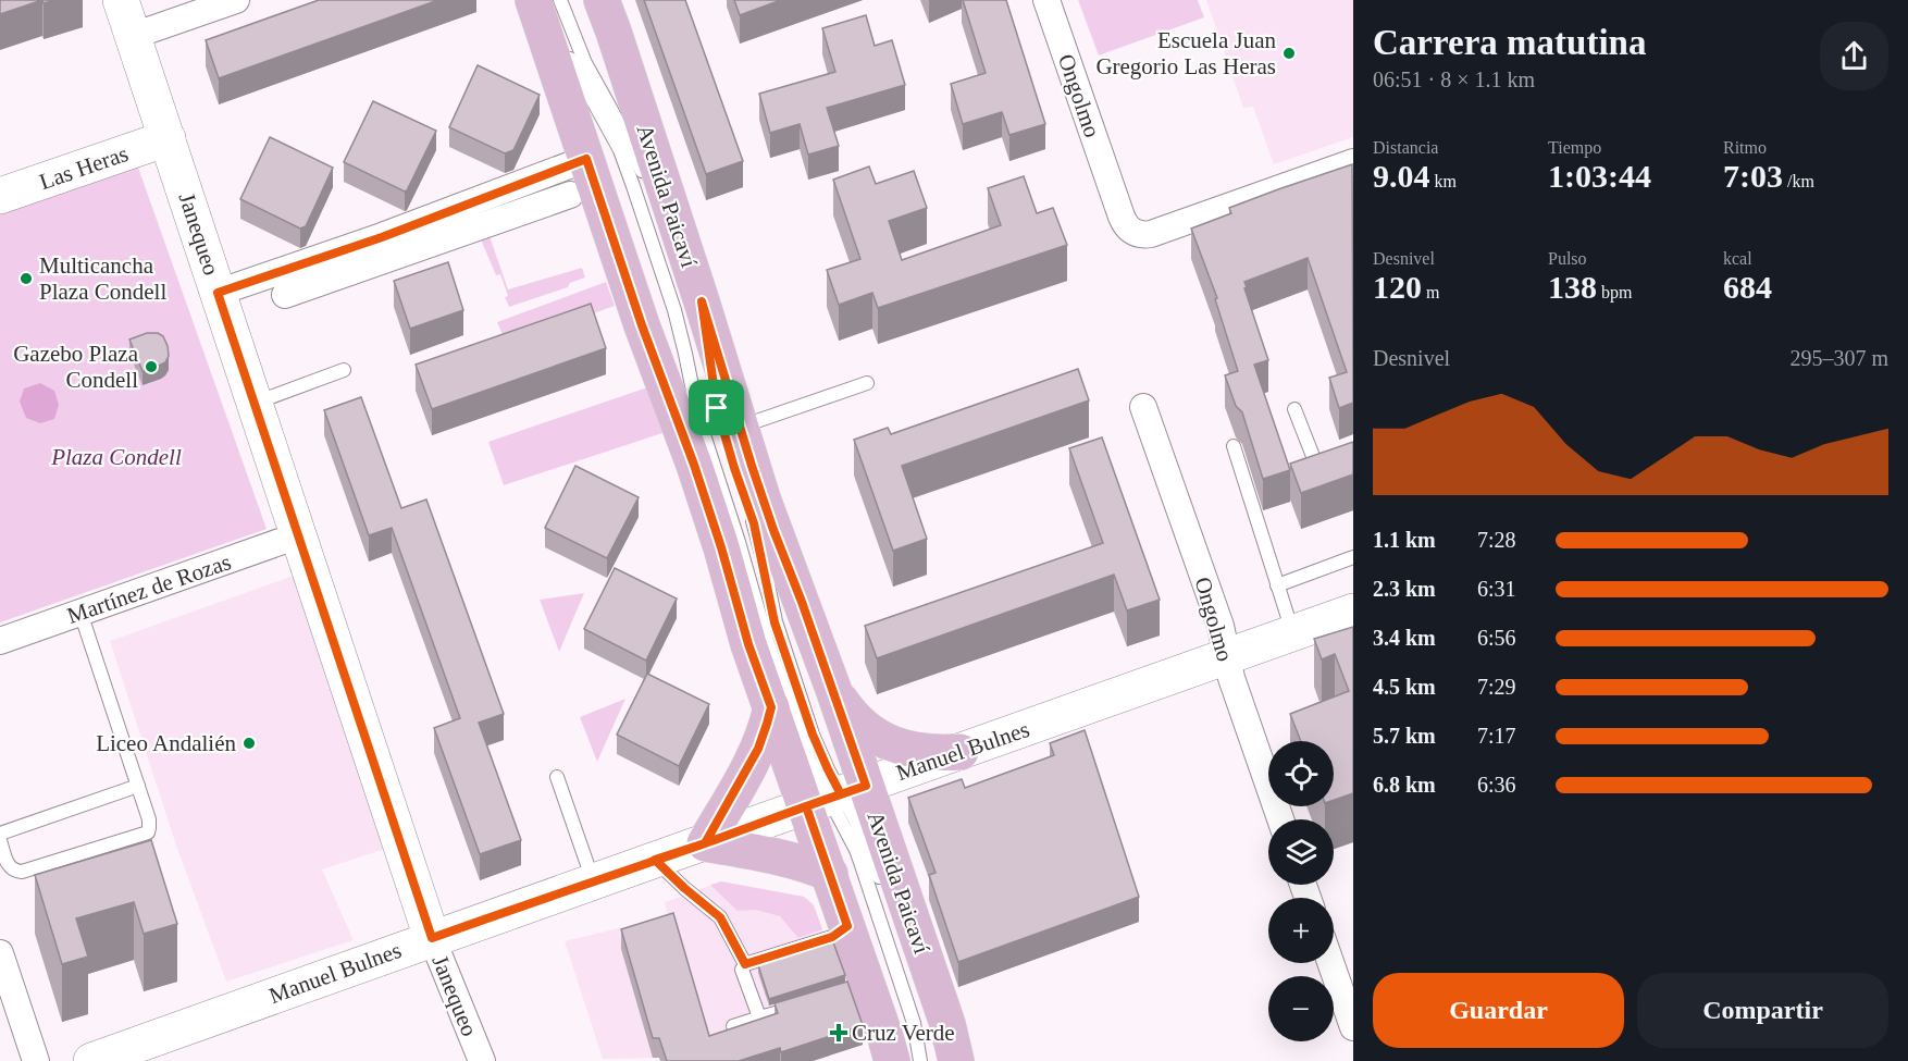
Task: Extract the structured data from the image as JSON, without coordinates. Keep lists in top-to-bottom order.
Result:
{
  "streets": {
    "main road": [
      "Las Heras",
      "Avenida Paicaví",
      "Janequeo",
      "Manuel Bulnes"
    ],
    "street": ["Ongolmo", "Martínez de Rozas"]
  },
  "crossings": [
    ["Ongolmo", "Manuel Bulnes"],
    ["Las Heras", "Janequeo"],
    ["Avenida Paicaví", "Manuel Bulnes"],
    ["Janequeo", "Martínez de Rozas"],
    ["Janequeo", "Manuel Bulnes"]
  ],
  "parks": ["Plaza Condell"],
  "places": {
    "other": [
      "Escuela Juan Gregorio Las Heras",
      "Multicancha Plaza Condell",
      "Gazebo Plaza Condell",
      "Liceo Andalién"
    ],
    "health": ["Cruz Verde"]
  },
  "page": {
    "heading": ["Carrera matutina", "06:51 · 8 × 1.1 km"],
    "stats": [
      ["Distancia", "9.04 km"],
      ["Tiempo", "1:03:44"],
      ["Ritmo", "7:03 /km"],
      ["Desnivel", "120 m"],
      ["Pulso", "138 bpm"],
      ["kcal", "684"]
    ],
    "chart": ["Desnivel", "295–307 m"],
    "list": [
      {
        "name": "1.1 km",
        "note": "7:28"
      },
      {
        "name": "2.3 km",
        "note": "6:31"
      },
      {
        "name": "3.4 km",
        "note": "6:56"
      },
      {
        "name": "4.5 km",
        "note": "7:29"
      },
      {
        "name": "5.7 km",
        "note": "7:17"
      },
      {
        "name": "6.8 km",
        "note": "6:36"
      }
    ],
    "map_buttons": ["+", "−"],
    "buttons": ["Guardar", "Compartir"]
  }
}
